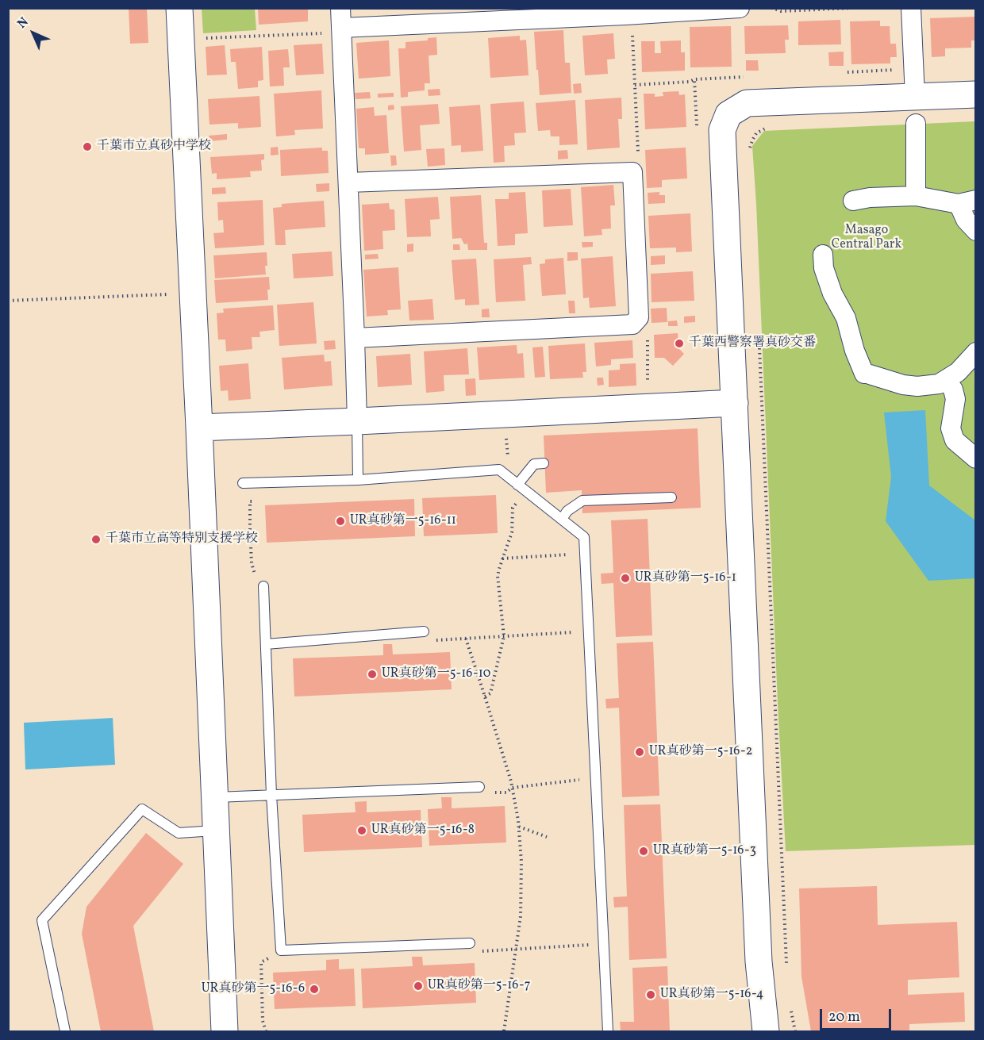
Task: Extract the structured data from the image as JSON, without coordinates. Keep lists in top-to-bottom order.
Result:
{
  "parks": ["Masago Central Park"],
  "places": [
    "千葉市立真砂中学校",
    "千葉西警察署真砂交番",
    "UR真砂第一5-16-11",
    "千葉市立高等特別支援学校",
    "UR真砂第一5-16-1",
    "UR真砂第一5-16-10",
    "UR真砂第一5-16-2",
    "UR真砂第一5-16-8",
    "UR真砂第一5-16-3",
    "UR真砂第一5-16-7",
    "UR真砂第一5-16-6",
    "UR真砂第一5-16-4"
  ],
  "scale_bar": "20 m",
  "north": "top left"
}
